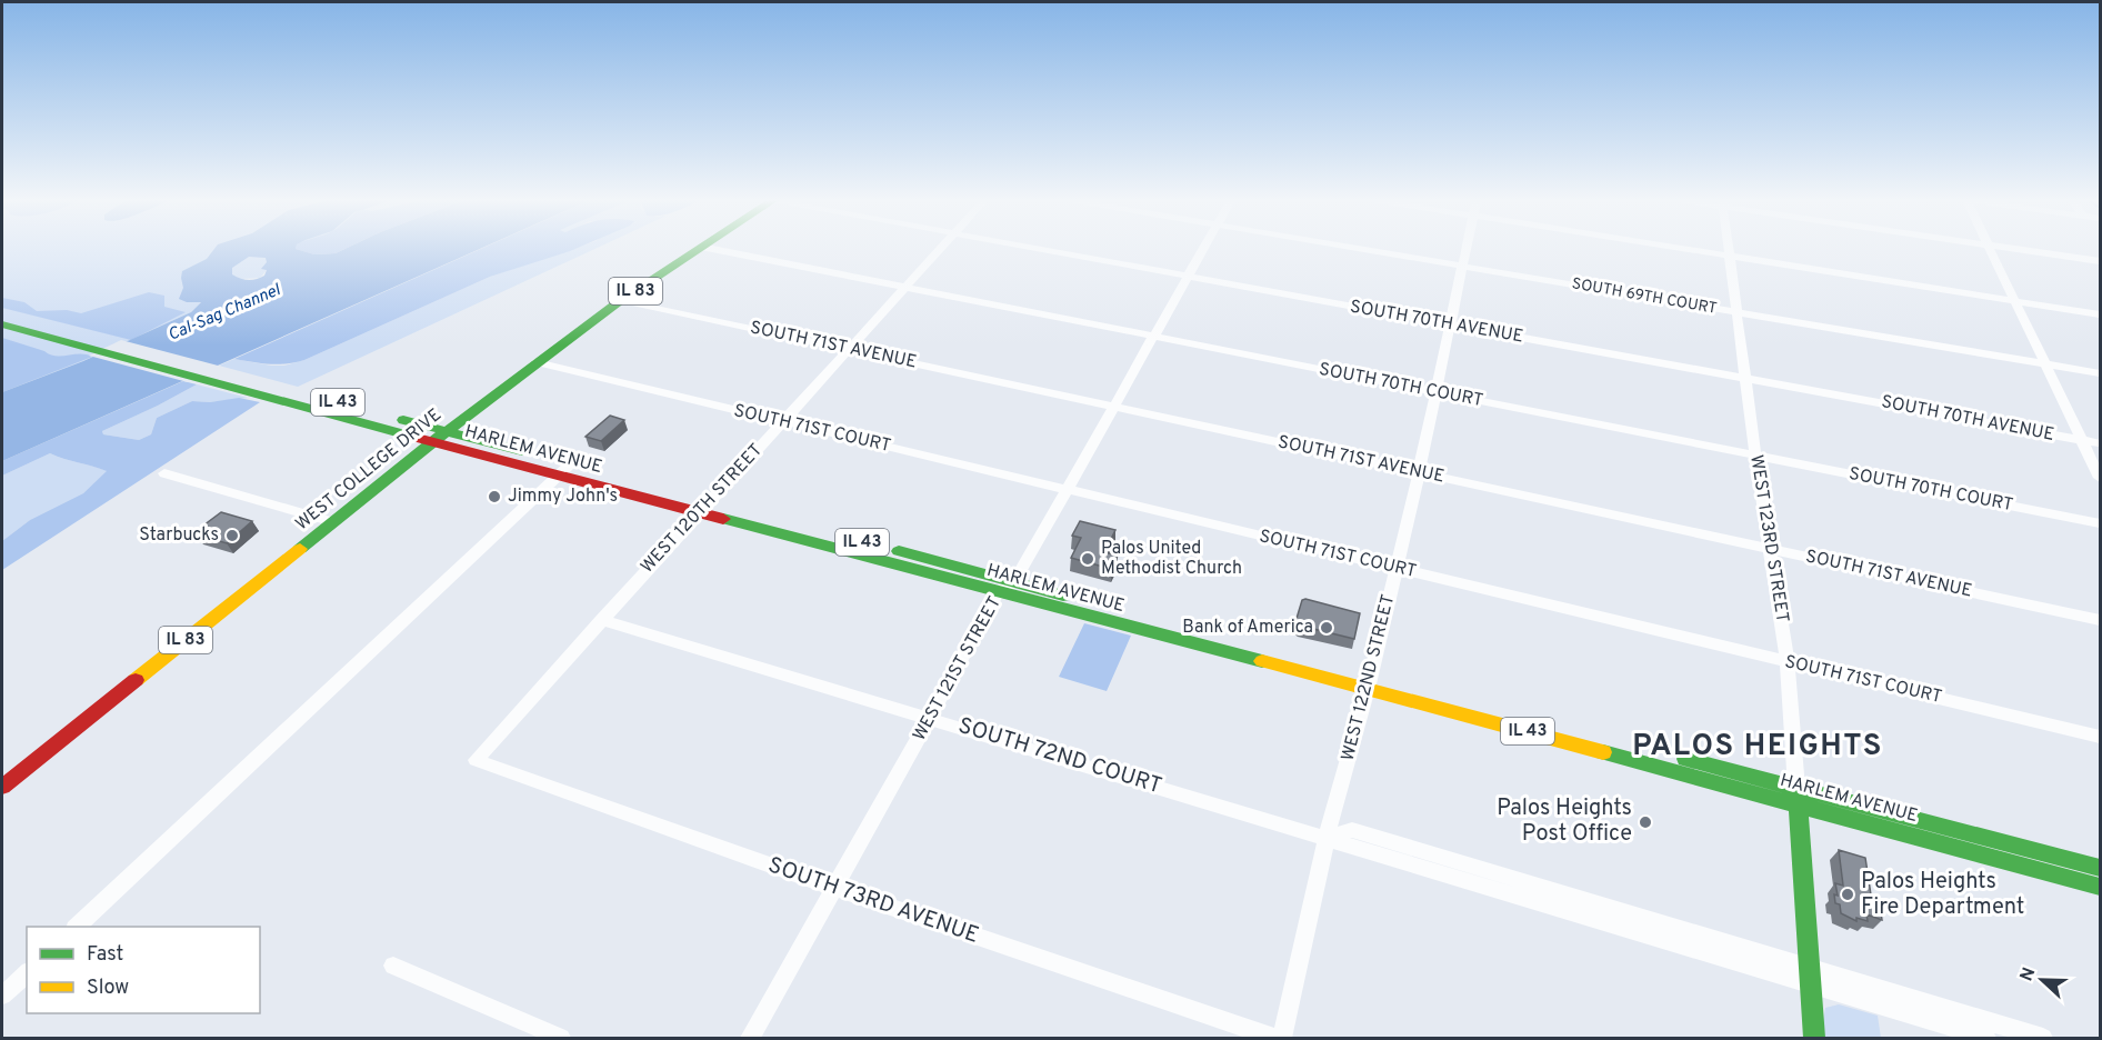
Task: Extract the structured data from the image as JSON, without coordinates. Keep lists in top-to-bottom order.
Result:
{
  "streets": {
    "main road": [
      "IL 83",
      "IL 43",
      "HARLEM AVENUE",
      "WEST COLLEGE DRIVE",
      "WEST 123RD STREET"
    ],
    "street": [
      "SOUTH 69TH COURT",
      "SOUTH 70TH AVENUE",
      "SOUTH 71ST AVENUE",
      "SOUTH 70TH COURT",
      "SOUTH 71ST COURT",
      "WEST 120TH STREET",
      "WEST 121ST STREET",
      "WEST 122ND STREET",
      "SOUTH 72ND COURT",
      "SOUTH 73RD AVENUE"
    ]
  },
  "crossings": [
    ["SOUTH 69TH COURT", "WEST 123RD STREET"],
    ["SOUTH 69TH COURT", "WEST 122ND STREET"],
    ["SOUTH 70TH AVENUE", "WEST 123RD STREET"],
    ["SOUTH 70TH AVENUE", "WEST 121ST STREET"],
    ["SOUTH 70TH AVENUE", "WEST 122ND STREET"],
    ["SOUTH 71ST AVENUE", "WEST COLLEGE DRIVE"],
    ["SOUTH 71ST AVENUE", "WEST 120TH STREET"],
    ["SOUTH 71ST AVENUE", "WEST 123RD STREET"],
    ["SOUTH 71ST AVENUE", "WEST 121ST STREET"],
    ["SOUTH 71ST AVENUE", "WEST 122ND STREET"],
    ["SOUTH 70TH COURT", "WEST 120TH STREET"],
    ["SOUTH 70TH COURT", "WEST 123RD STREET"],
    ["SOUTH 70TH COURT", "WEST 121ST STREET"],
    ["SOUTH 70TH COURT", "WEST 122ND STREET"],
    ["SOUTH 71ST COURT", "WEST COLLEGE DRIVE"],
    ["SOUTH 71ST COURT", "WEST 120TH STREET"],
    ["SOUTH 71ST COURT", "WEST 123RD STREET"],
    ["SOUTH 71ST COURT", "WEST 121ST STREET"],
    ["SOUTH 71ST COURT", "WEST 122ND STREET"],
    ["HARLEM AVENUE", "WEST COLLEGE DRIVE"],
    ["HARLEM AVENUE", "WEST 120TH STREET"],
    ["HARLEM AVENUE", "WEST 123RD STREET"],
    ["HARLEM AVENUE", "WEST 121ST STREET"],
    ["HARLEM AVENUE", "WEST 122ND STREET"],
    ["WEST 120TH STREET", "SOUTH 72ND COURT"],
    ["WEST 120TH STREET", "SOUTH 73RD AVENUE"],
    ["WEST 123RD STREET", "SOUTH 72ND COURT"],
    ["WEST 121ST STREET", "SOUTH 72ND COURT"],
    ["WEST 121ST STREET", "SOUTH 73RD AVENUE"],
    ["WEST 122ND STREET", "SOUTH 72ND COURT"]
  ],
  "districts": ["PALOS HEIGHTS"],
  "water": ["Cal-Sag Channel"],
  "places": [
    "Jimmy John's",
    "Starbucks",
    "Palos United Methodist Church",
    "Bank of America",
    "Palos Heights Post Office",
    "Palos Heights Fire Department"
  ],
  "legend": ["Fast", "Slow"],
  "north": "left"
}
